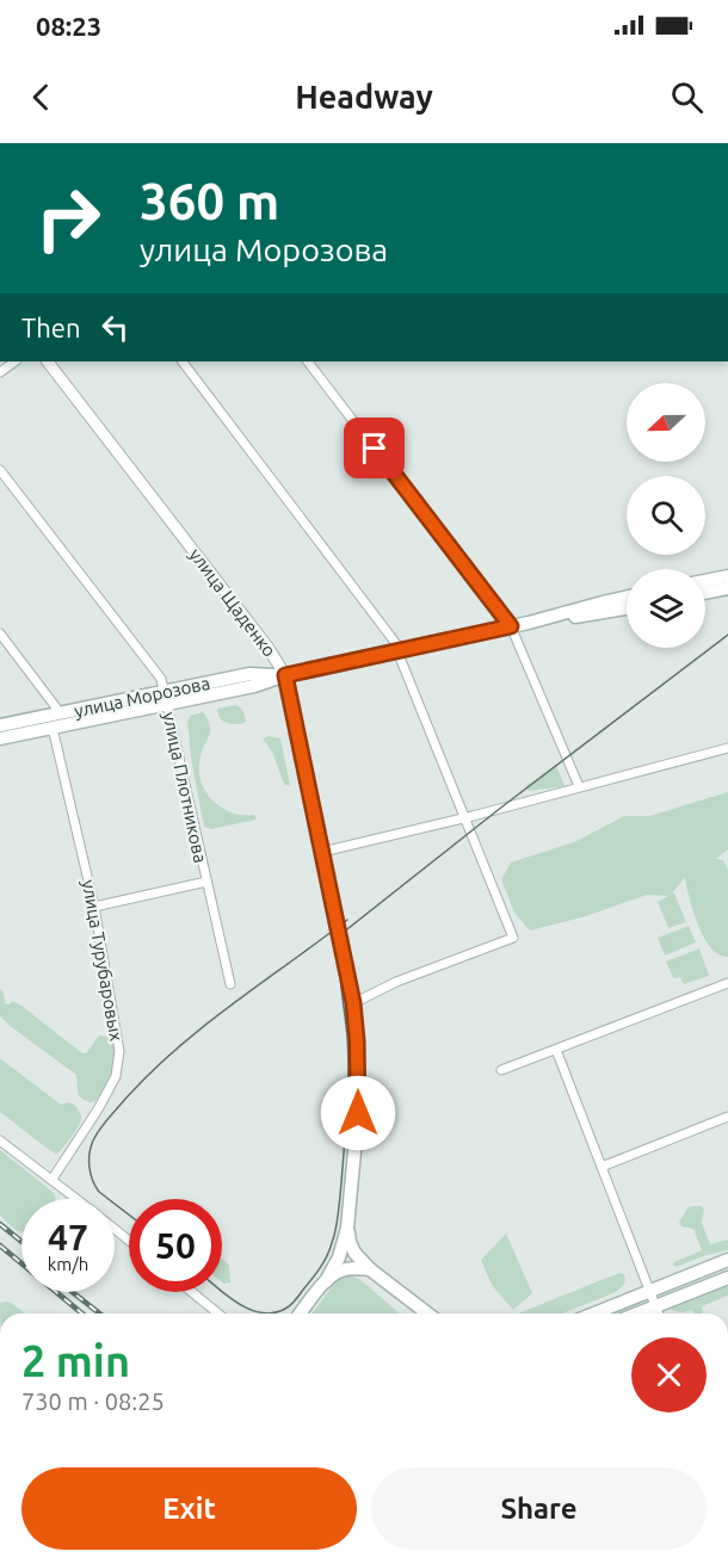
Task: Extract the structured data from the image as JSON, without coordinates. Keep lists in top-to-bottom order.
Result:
{
  "streets": {
    "main road": ["улица Щаденко", "улица Морозова"],
    "street": ["улица Плотникова", "улица Турубаровых"]
  },
  "crossings": [
    ["улица Щаденко", "улица Морозова"],
    ["улица Морозова", "улица Плотникова"],
    ["улица Морозова", "улица Турубаровых"]
  ],
  "north": "left",
  "page": {
    "status": "08:23",
    "header": "Headway",
    "turn": ["360 m", "улица Морозова"],
    "then": "Then",
    "speed": "47 km/h",
    "limit": "50",
    "heading": ["2 min", "730 m · 08:25"],
    "buttons": ["Exit", "Share"]
  }
}
